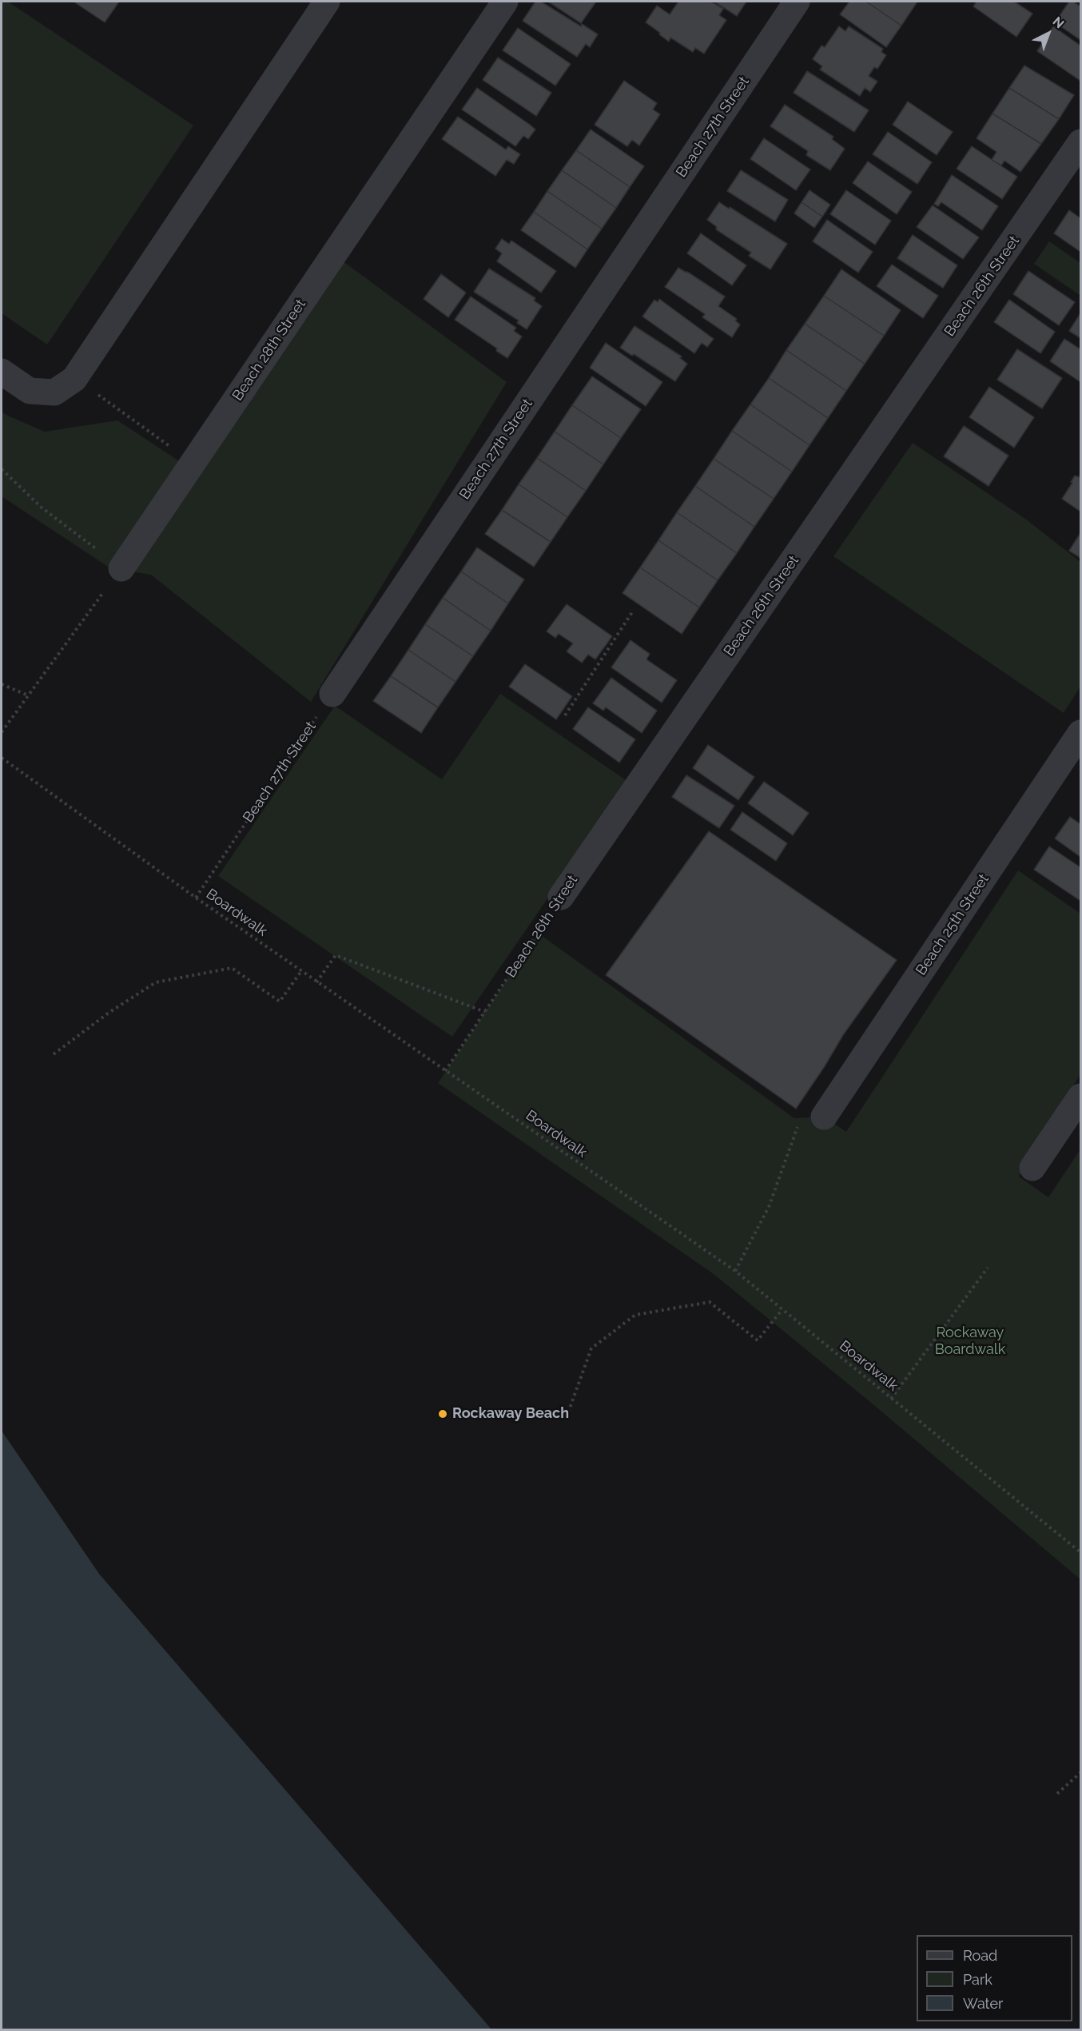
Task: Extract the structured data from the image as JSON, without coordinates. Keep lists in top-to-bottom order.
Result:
{
  "streets": {
    "street": [
      "Beach 27th Street",
      "Beach 26th Street",
      "Beach 28th Street",
      "Beach 25th Street"
    ],
    "path": ["Boardwalk"]
  },
  "crossings": [
    ["Beach 27th Street", "Boardwalk"],
    ["Beach 26th Street", "Boardwalk"]
  ],
  "parks": ["Rockaway Boardwalk"],
  "places": ["Rockaway Beach"],
  "legend": ["Road", "Park", "Water"],
  "north": "top right"
}
